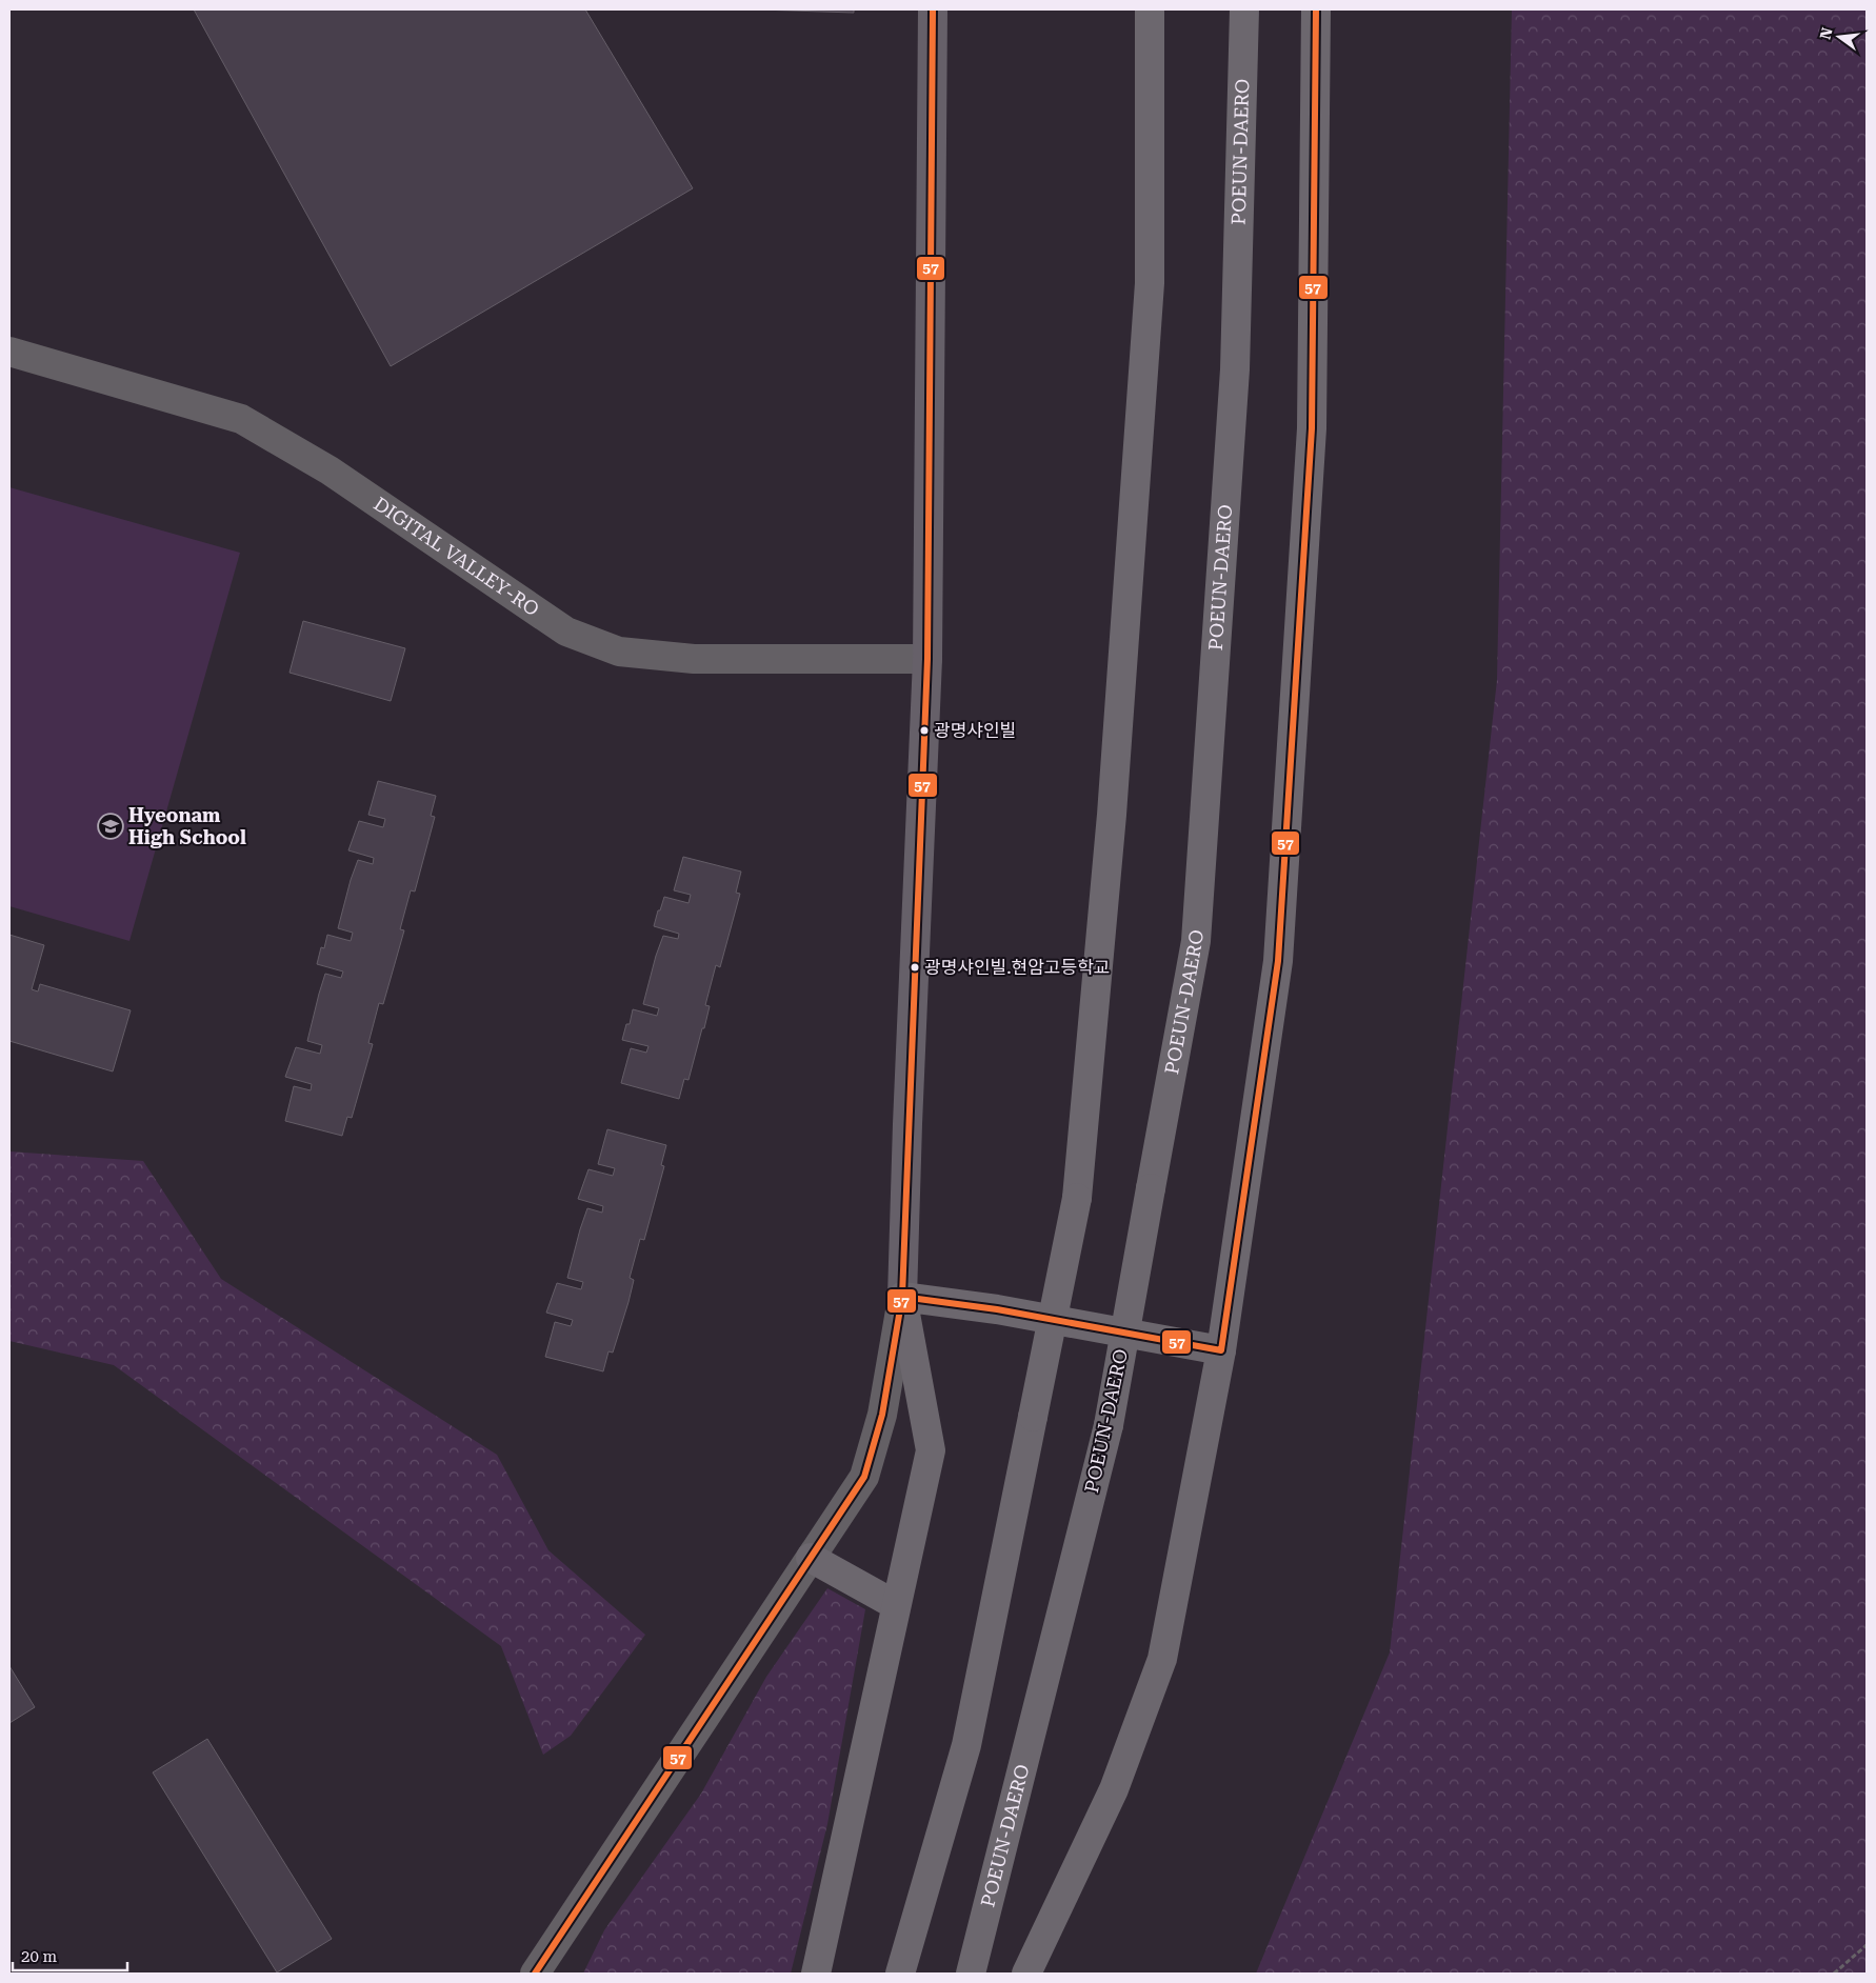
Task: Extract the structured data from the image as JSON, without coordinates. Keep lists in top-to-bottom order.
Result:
{
  "streets": {
    "highway": ["POEUN-DAERO"],
    "street": ["DIGITAL VALLEY-RO"]
  },
  "places": {
    "other": ["광명샤인빌", "광명샤인빌.현암고등학교"],
    "school or university": ["Hyeonam High School"]
  },
  "lines": ["transit line 57"],
  "scale_bar": "20 m",
  "north": "left"
}
